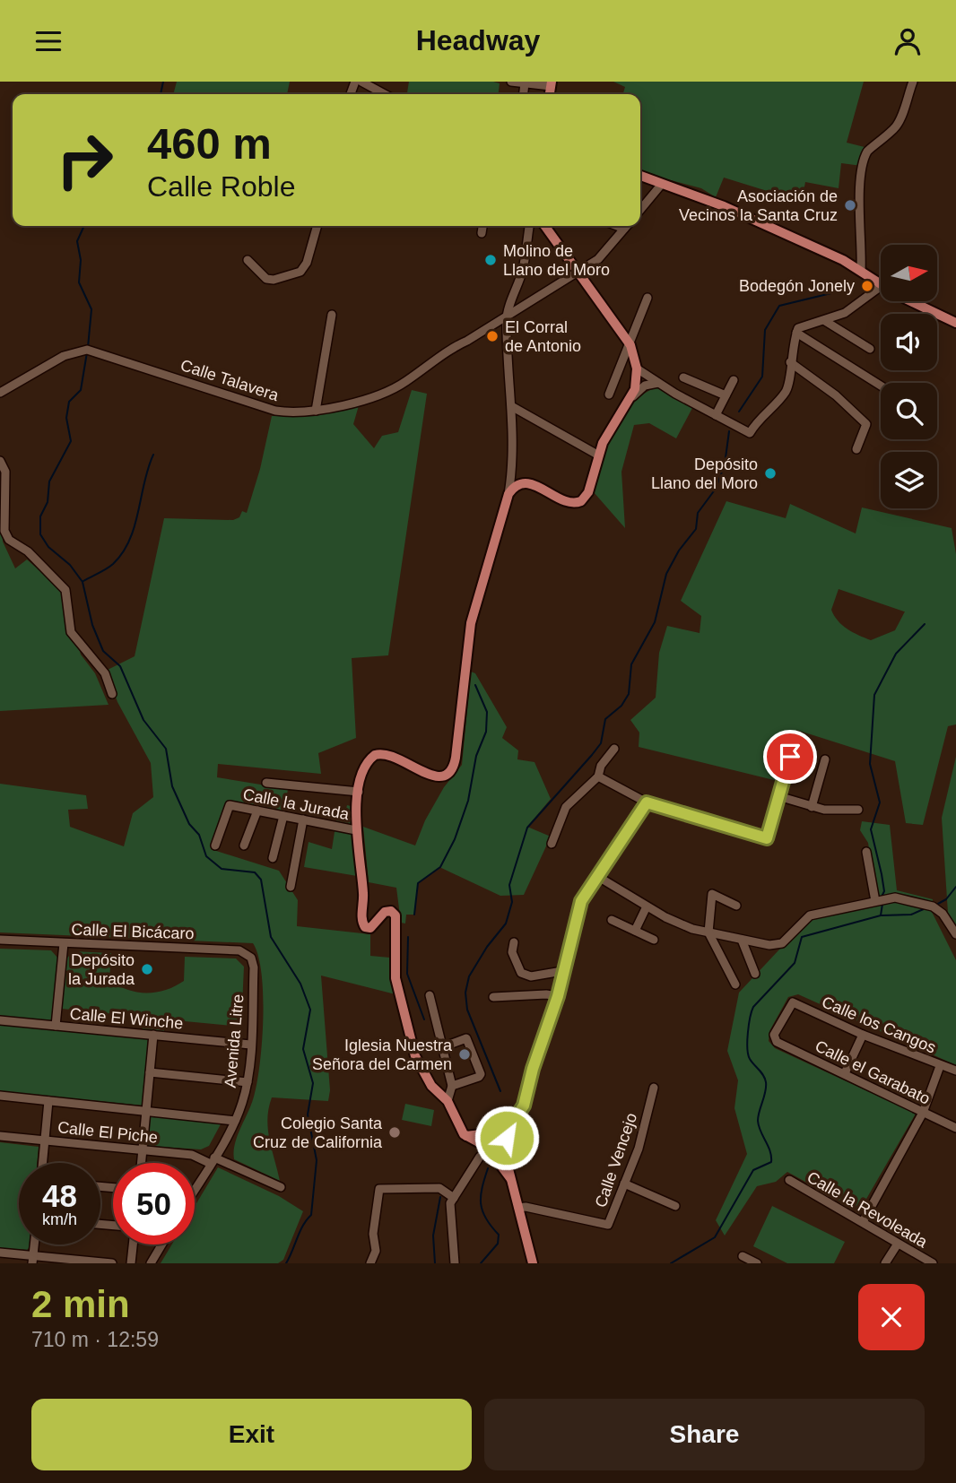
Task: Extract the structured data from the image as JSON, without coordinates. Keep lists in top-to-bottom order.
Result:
{
  "streets": {
    "street": [
      "Calle Talavera",
      "Calle la Jurada",
      "Calle El Bicácaro",
      "Calle El Winche",
      "Calle los Cangos",
      "Avenida Litre",
      "Calle el Garabato",
      "Calle El Piche",
      "Calle Vencejo",
      "Calle la Revoleada"
    ]
  },
  "crossings": [
    ["Calle El Bicácaro", "Avenida Litre"],
    ["Calle El Winche", "Avenida Litre"],
    ["Calle los Cangos", "Calle el Garabato"],
    ["Avenida Litre", "Calle El Piche"]
  ],
  "places": [
    "Asociación de Vecinos la Santa Cruz",
    "Molino de Llano del Moro",
    "Bodegón Jonely",
    "El Corral de Antonio",
    "Depósito Llano del Moro",
    "Depósito la Jurada",
    "Iglesia Nuestra Señora del Carmen",
    "Colegio Santa Cruz de California"
  ],
  "north": "right",
  "page": {
    "header": "Headway",
    "turn": ["460 m", "Calle Roble"],
    "speed": "48 km/h",
    "limit": "50",
    "heading": ["2 min", "710 m · 12:59"],
    "buttons": ["Exit", "Share"]
  }
}
